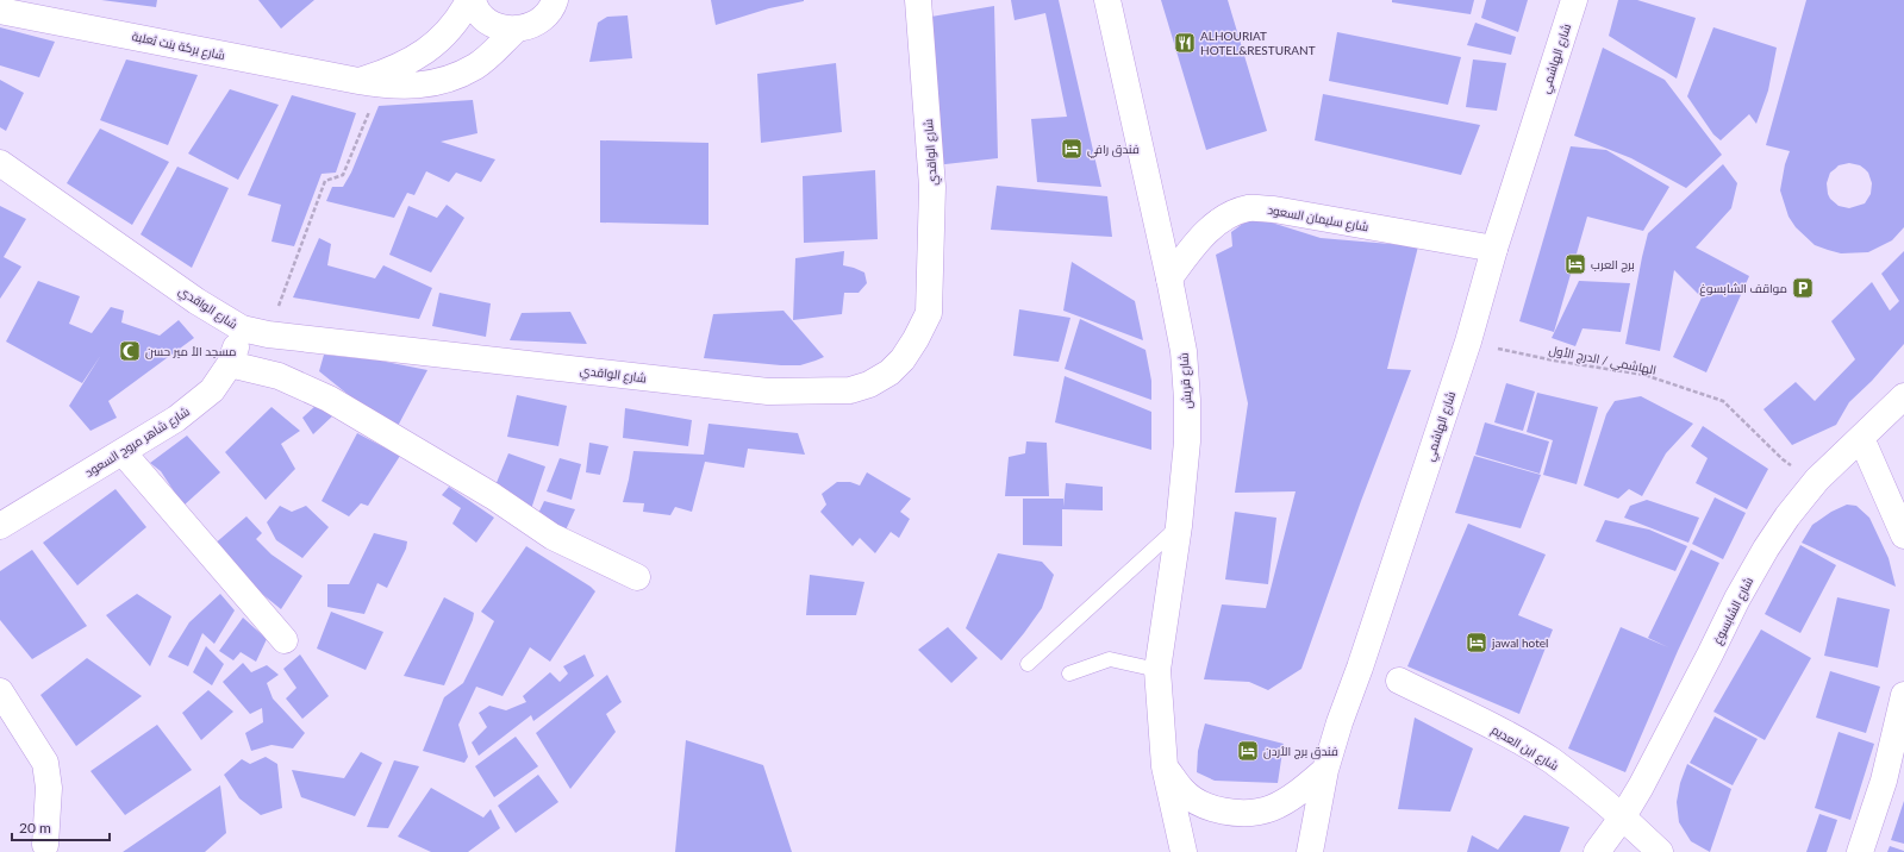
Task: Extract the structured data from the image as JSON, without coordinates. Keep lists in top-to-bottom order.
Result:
{
  "streets": {
    "street": [
      "شارع بركة بنت ثعلبة",
      "شارع الهاشمي",
      "شارع الواقدي",
      "شارع سليمان السعود",
      "شارع قريش",
      "شارع شاهر مروح السعود",
      "شارع الشابسوغ",
      "شارع ابن العديم"
    ],
    "path": ["الهاشمي / الدرج الأول"]
  },
  "crossings": [
    ["شارع الهاشمي", "شارع سليمان السعود"],
    ["شارع الهاشمي", "الهاشمي / الدرج الأول"],
    ["شارع الواقدي", "شارع شاهر مروح السعود"],
    ["شارع سليمان السعود", "شارع قريش"],
    ["الهاشمي / الدرج الأول", "شارع الشابسوغ"],
    ["شارع الشابسوغ", "شارع ابن العديم"]
  ],
  "places": {
    "restaurant": ["ALHOURIAT HOTEL&RESTURANT"],
    "hotel": [
      "فندق رافي",
      "برج العرب",
      "jawal hotel",
      "فندق برج الأردن"
    ],
    "parking": ["مواقف الشابسوغ"],
    "mosque": ["مسجد الأ مير حسن"]
  },
  "scale_bar": "20 m"
}
